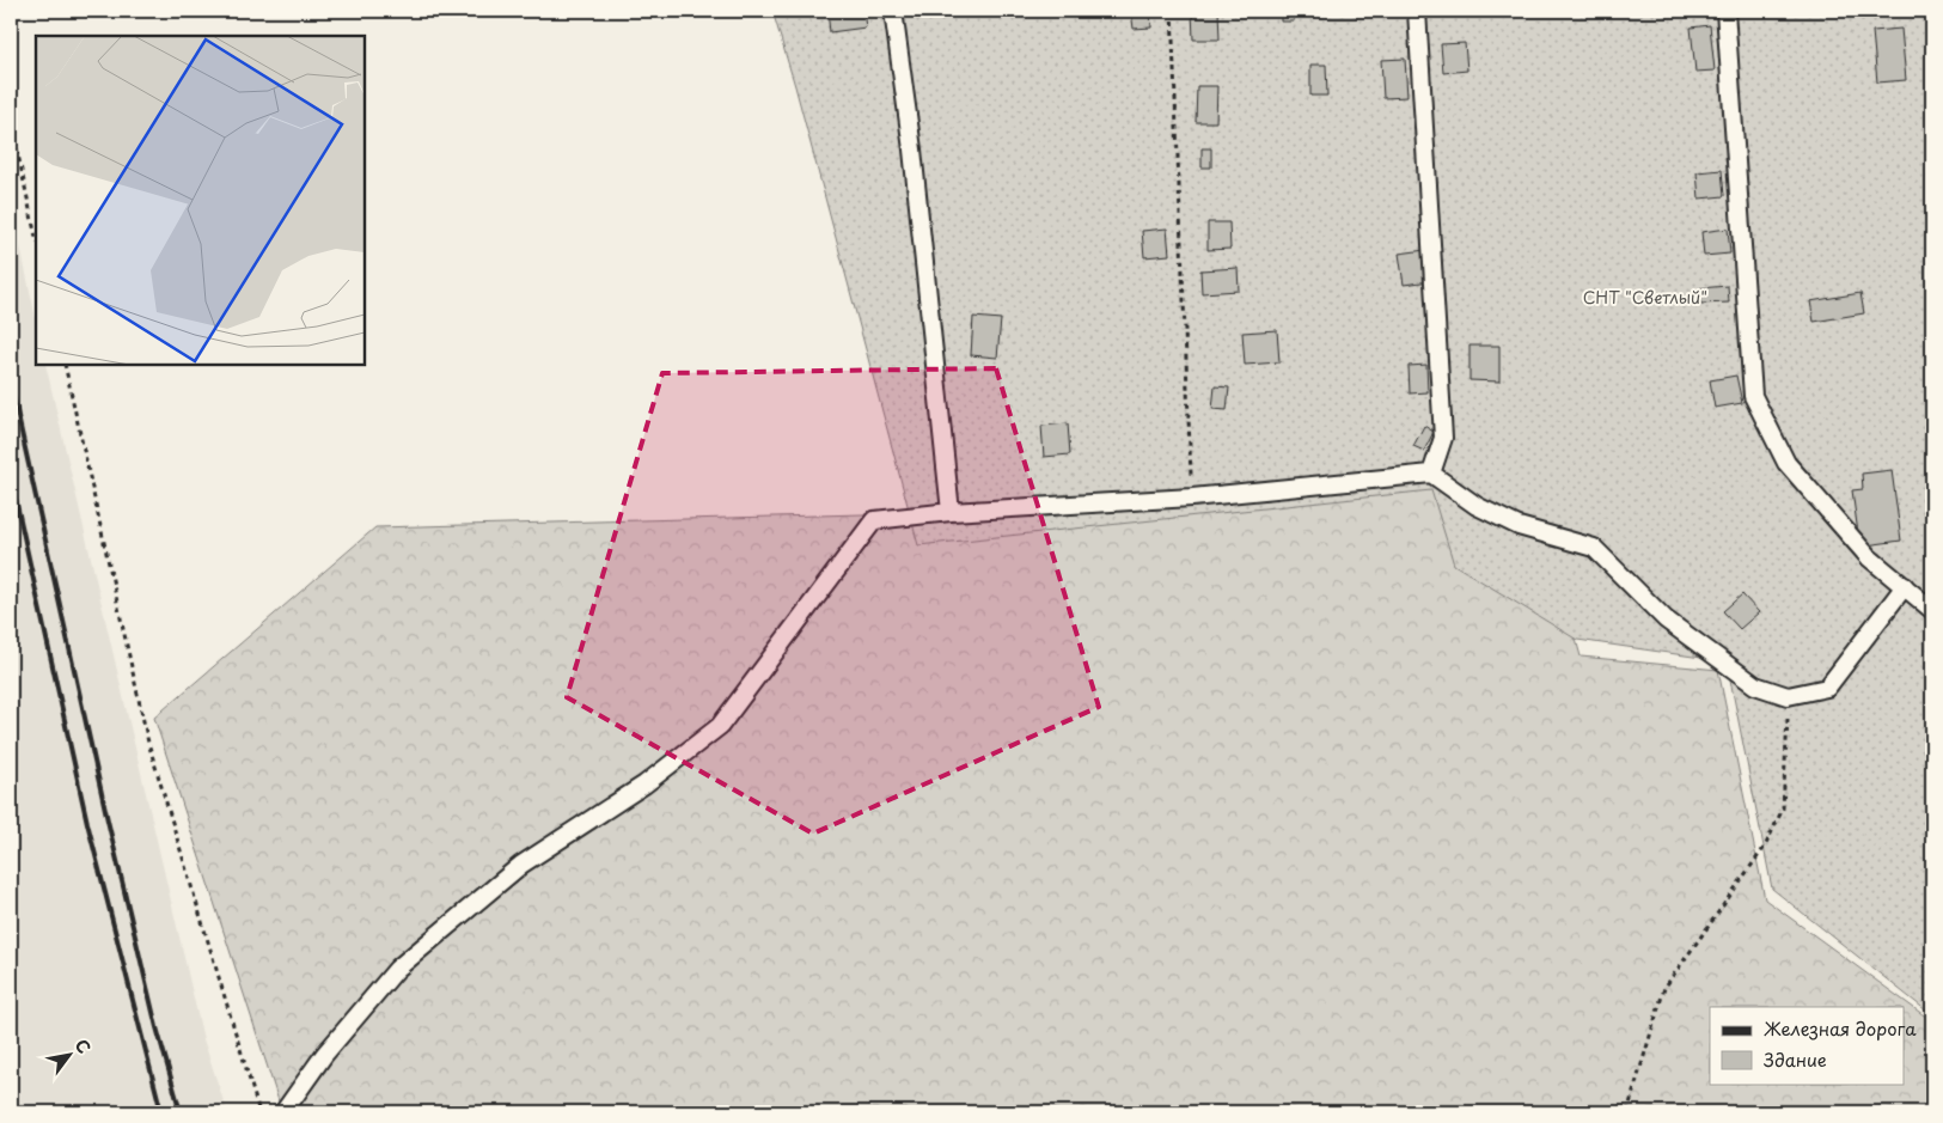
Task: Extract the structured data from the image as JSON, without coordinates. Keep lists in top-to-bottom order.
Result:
{
  "parks": ["СНТ \"Светлый\""],
  "legend": ["Железная дорога", "Здание"],
  "north": "top right"
}
